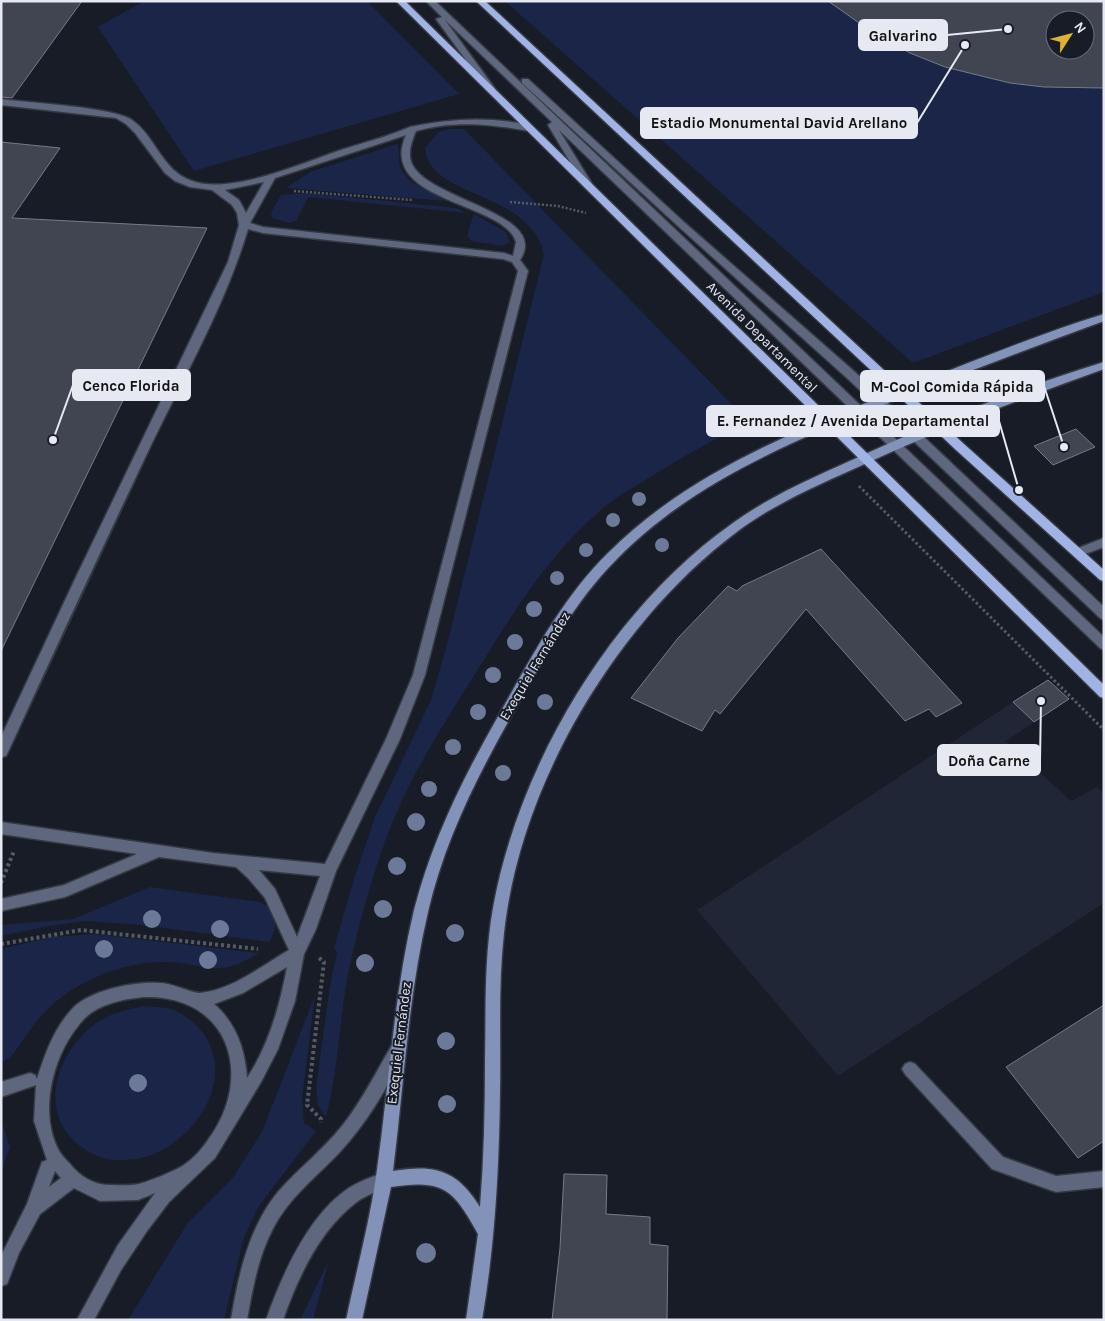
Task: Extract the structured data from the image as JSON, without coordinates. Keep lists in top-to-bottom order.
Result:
{
  "streets": {
    "main road": ["Avenida Departamental", "Exequiel Fernández"]
  },
  "crossings": [
    ["Avenida Departamental", "Exequiel Fernández"]
  ],
  "places": [
    "Galvarino",
    "Estadio Monumental David Arellano",
    "Cenco Florida",
    "M-Cool Comida Rápida",
    "E. Fernandez / Avenida Departamental",
    "Doña Carne"
  ],
  "north": "top right"
}
